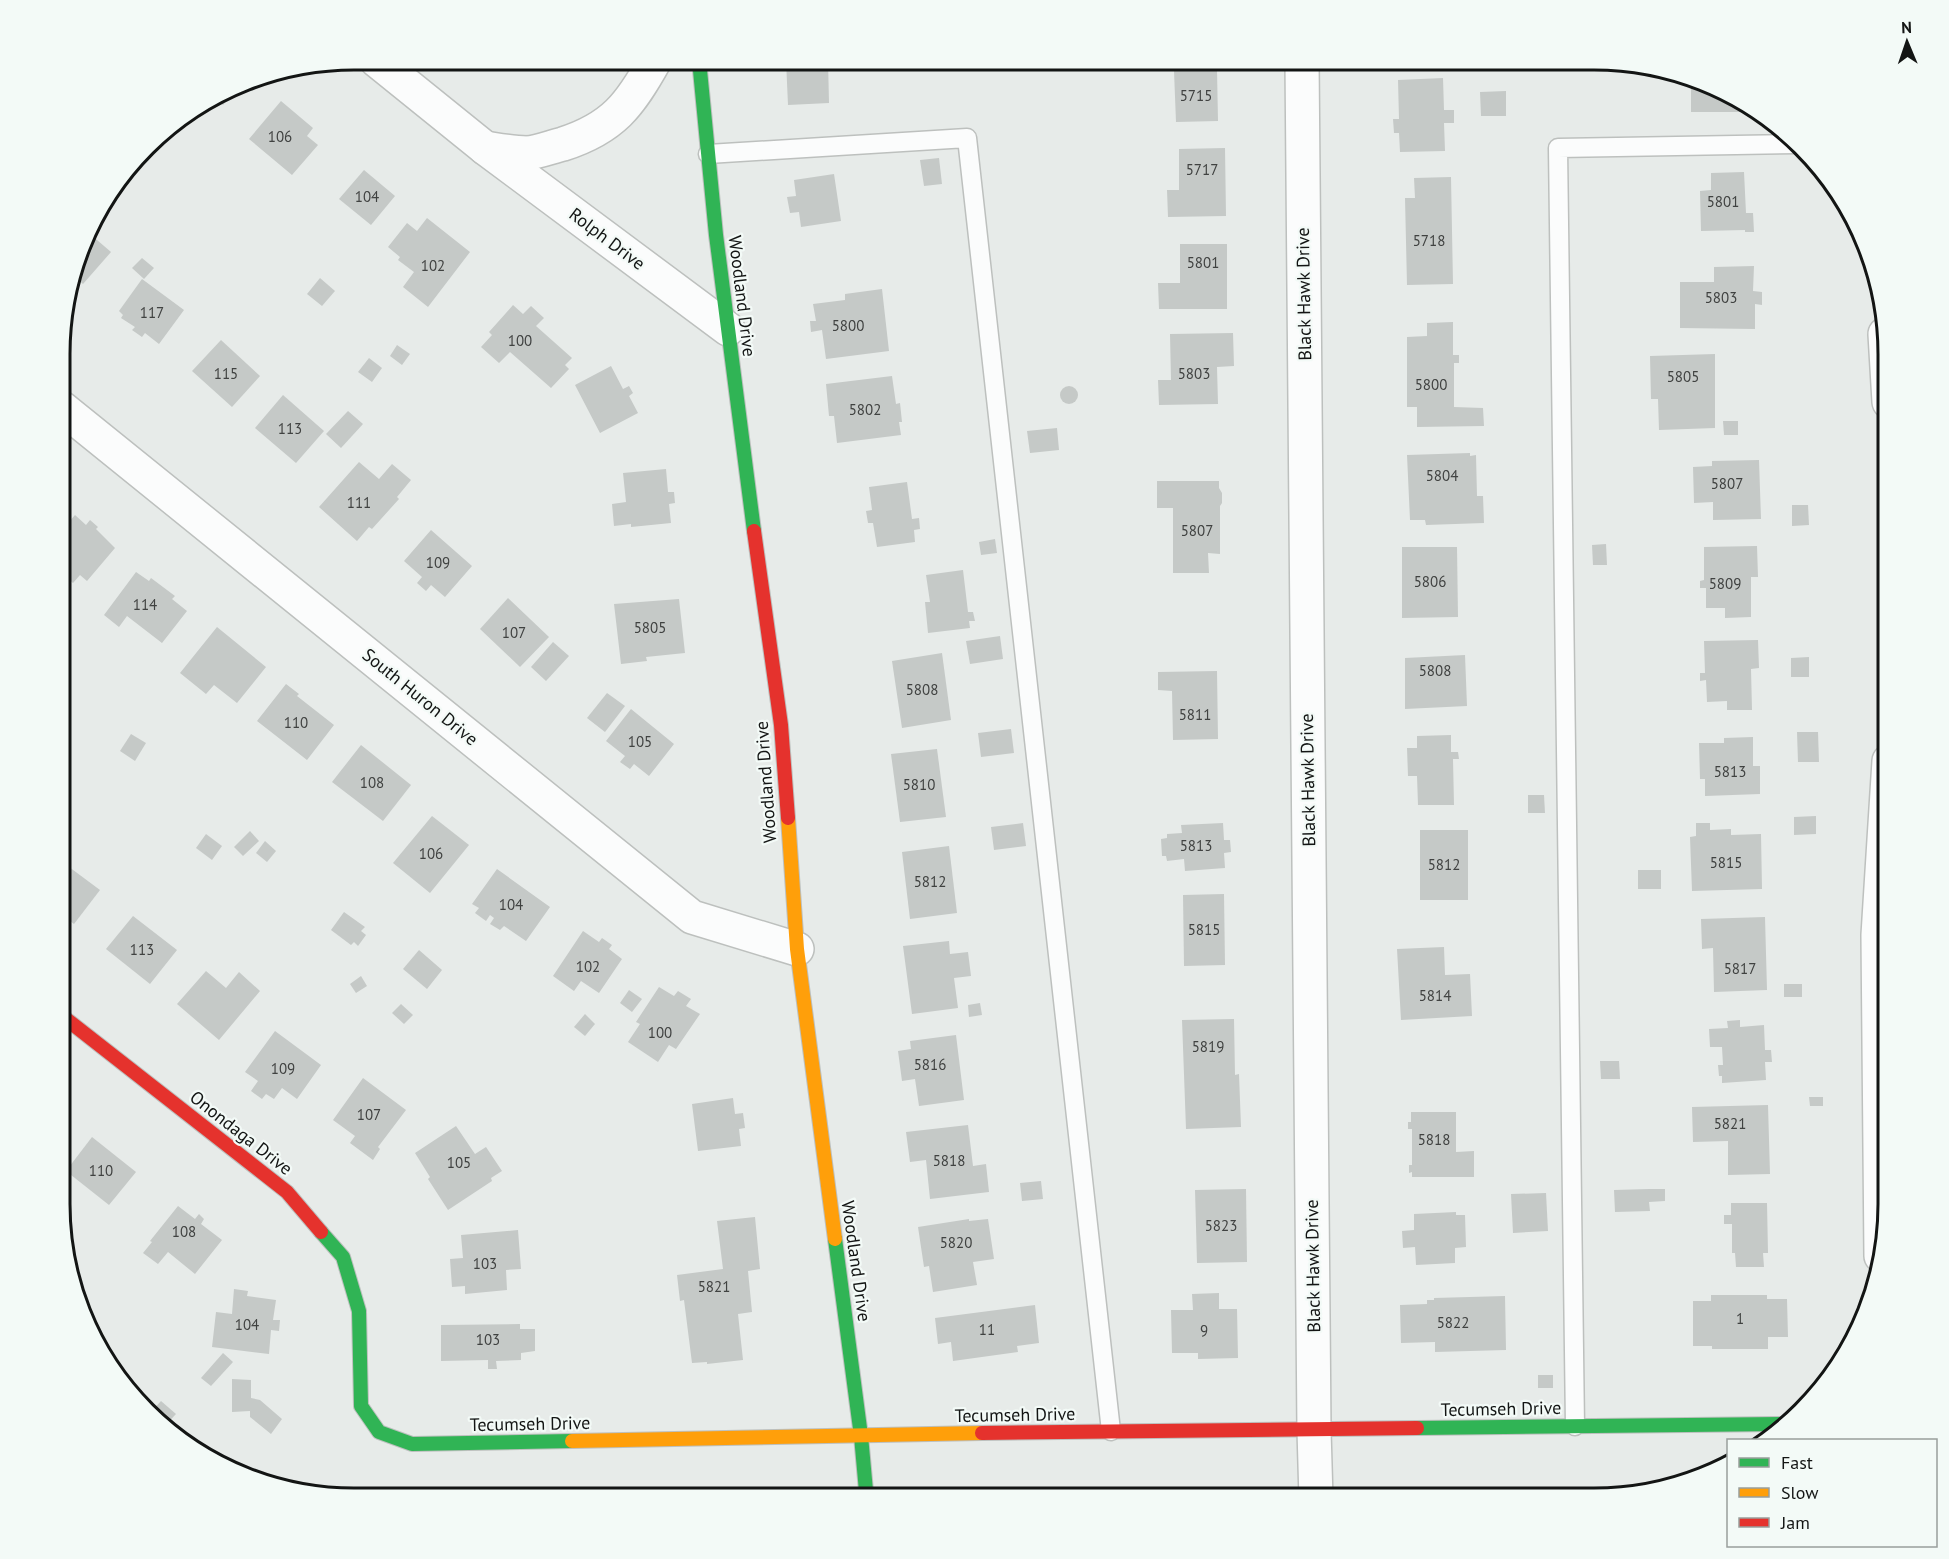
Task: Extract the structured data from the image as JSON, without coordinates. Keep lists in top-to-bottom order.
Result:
{
  "streets": {
    "street": [
      "Rolph Drive",
      "Black Hawk Drive",
      "Woodland Drive",
      "South Huron Drive",
      "Onondaga Drive",
      "Tecumseh Drive"
    ]
  },
  "crossings": [
    ["Rolph Drive", "Woodland Drive"],
    ["Black Hawk Drive", "Tecumseh Drive"],
    ["Woodland Drive", "South Huron Drive"],
    ["Woodland Drive", "Tecumseh Drive"],
    ["Onondaga Drive", "Tecumseh Drive"]
  ],
  "house_numbers": [
    "5715",
    "106",
    "5717",
    "104",
    "5801",
    "5718",
    "5801",
    "102",
    "5803",
    "117",
    "5800",
    "100",
    "115",
    "5803",
    "5805",
    "5800",
    "5802",
    "113",
    "5804",
    "5807",
    "111",
    "5807",
    "109",
    "5806",
    "5809",
    "114",
    "5805",
    "107",
    "5808",
    "5808",
    "5811",
    "110",
    "105",
    "5813",
    "108",
    "5810",
    "5813",
    "106",
    "5815",
    "5812",
    "5812",
    "104",
    "5815",
    "113",
    "102",
    "5817",
    "5814",
    "100",
    "5819",
    "5816",
    "109",
    "107",
    "5821",
    "5818",
    "5818",
    "105",
    "110",
    "5823",
    "108",
    "5820",
    "103",
    "5821",
    "1",
    "5822",
    "104",
    "11",
    "9",
    "103"
  ],
  "legend": ["Fast", "Slow", "Jam"],
  "north": "top"
}
